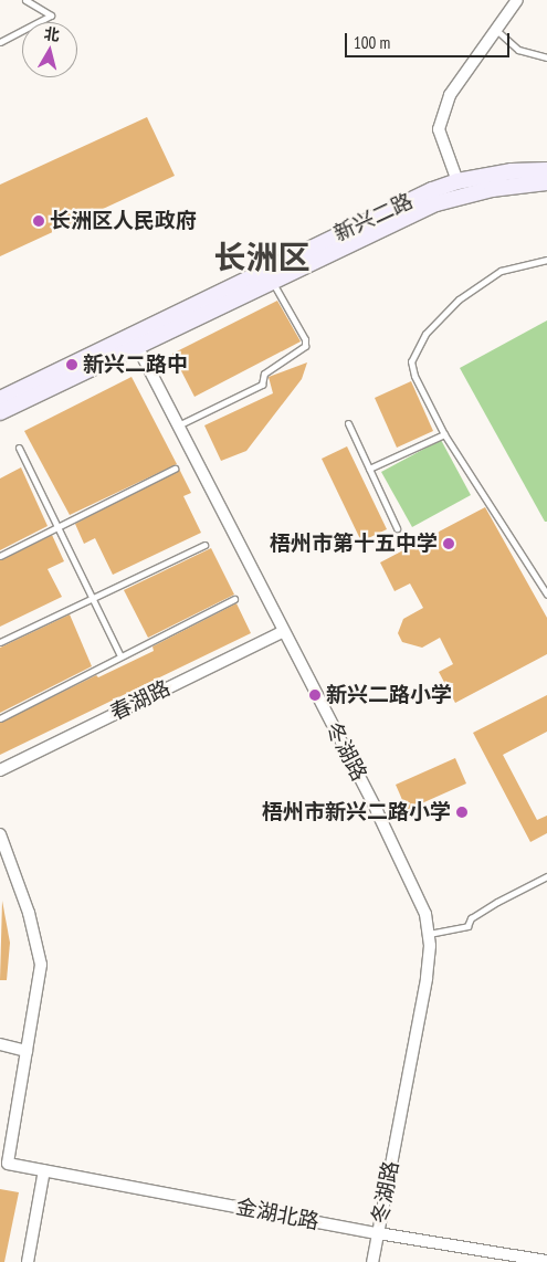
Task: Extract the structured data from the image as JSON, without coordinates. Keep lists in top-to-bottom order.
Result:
{
  "streets": {
    "main road": ["新兴二路"],
    "street": ["春湖路", "冬湖路", "金湖北路"]
  },
  "crossings": [
    ["新兴二路", "冬湖路"],
    ["春湖路", "冬湖路"],
    ["冬湖路", "金湖北路"]
  ],
  "districts": ["长洲区"],
  "places": [
    "长洲区人民政府",
    "新兴二路中",
    "梧州市第十五中学",
    "新兴二路小学",
    "梧州市新兴二路小学"
  ],
  "scale_bar": "100 m",
  "north": "top"
}
